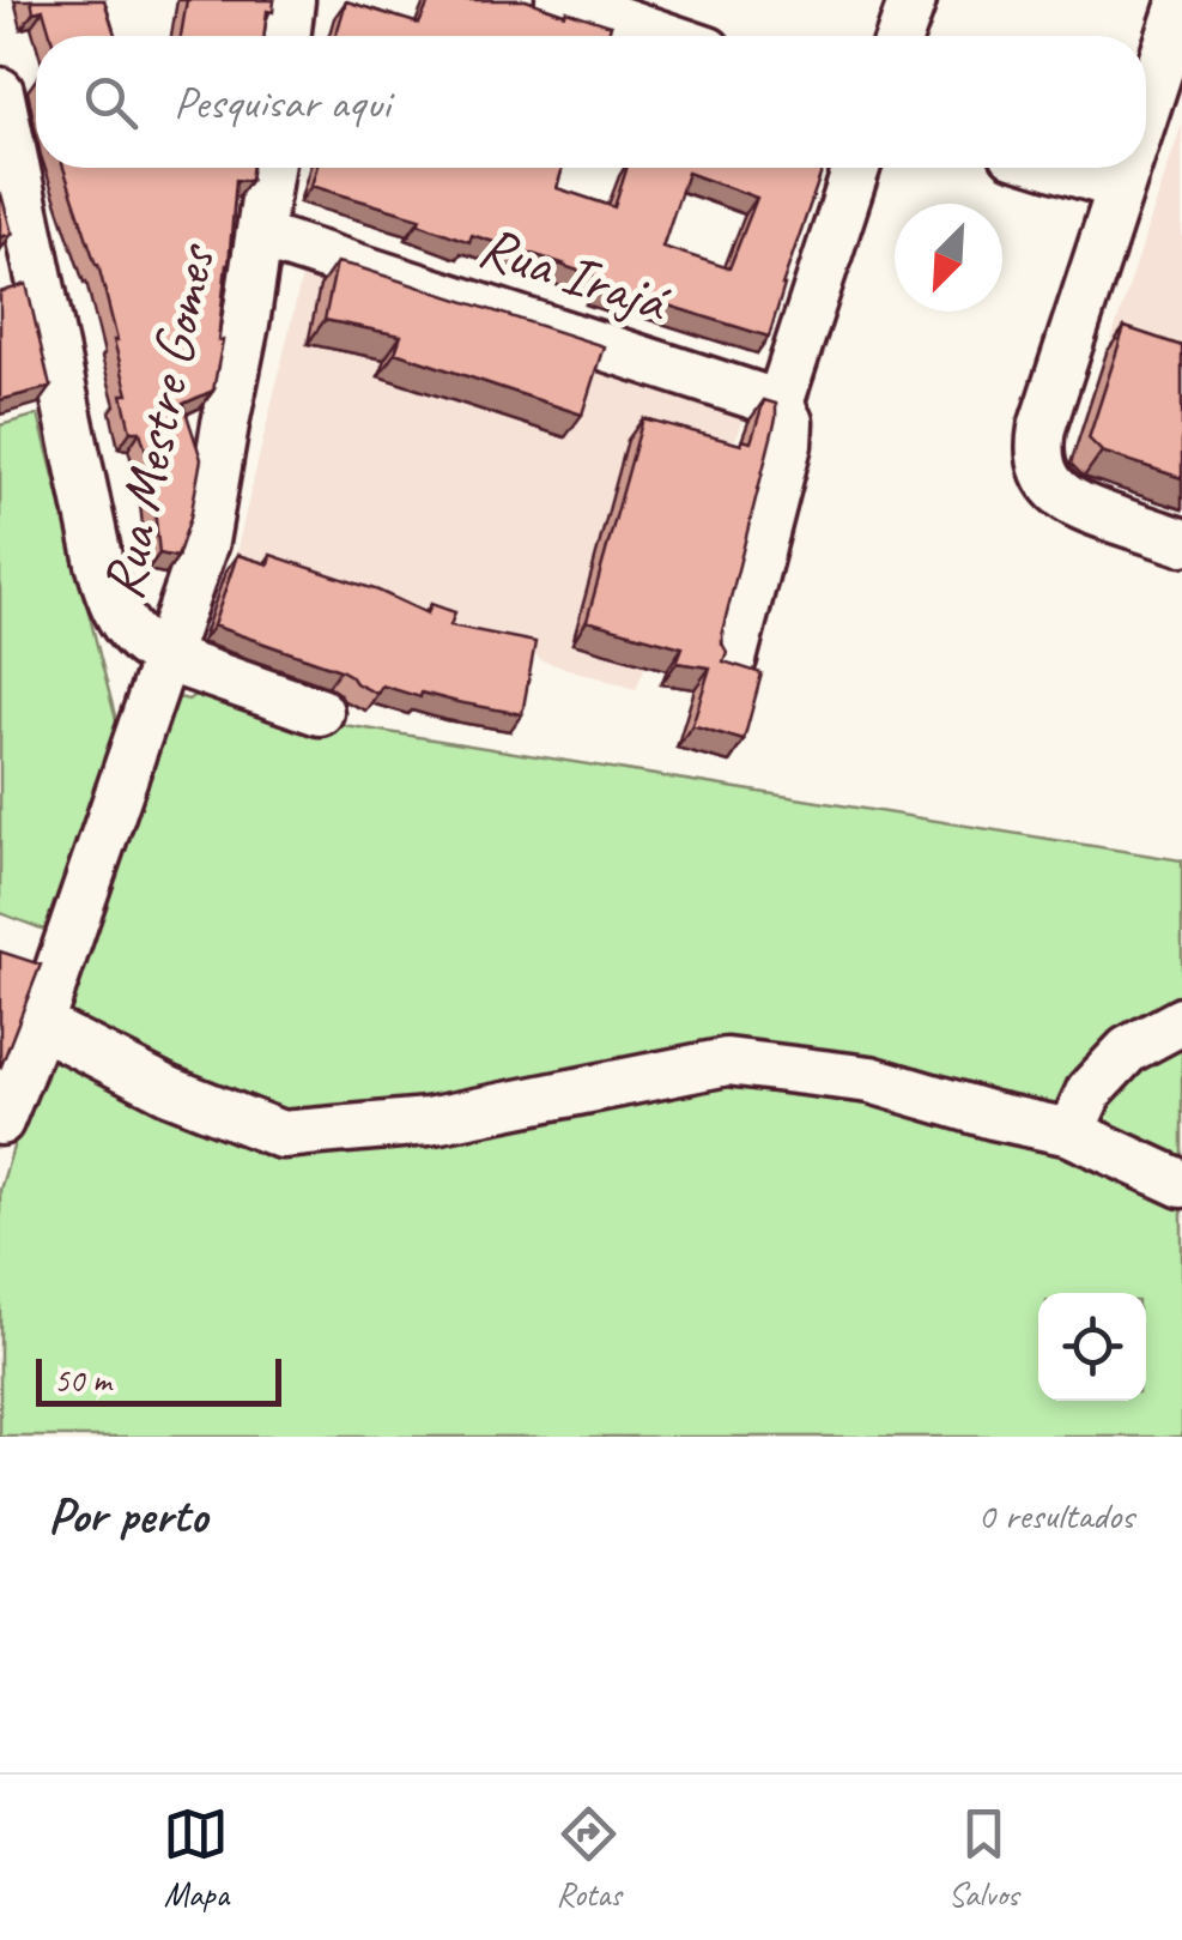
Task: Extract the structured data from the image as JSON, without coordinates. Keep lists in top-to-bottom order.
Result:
{
  "streets": {
    "street": ["Rua Irajá", "Rua Mestre Gomes"]
  },
  "crossings": [
    ["Rua Irajá", "Rua Mestre Gomes"]
  ],
  "scale_bar": "50 m",
  "north": "bottom left",
  "page": {
    "search": "Pesquisar aqui",
    "scale": "50 m",
    "heading": ["Por perto", "0 resultados"],
    "nav": ["Mapa", "Rotas", "Salvos"]
  }
}
